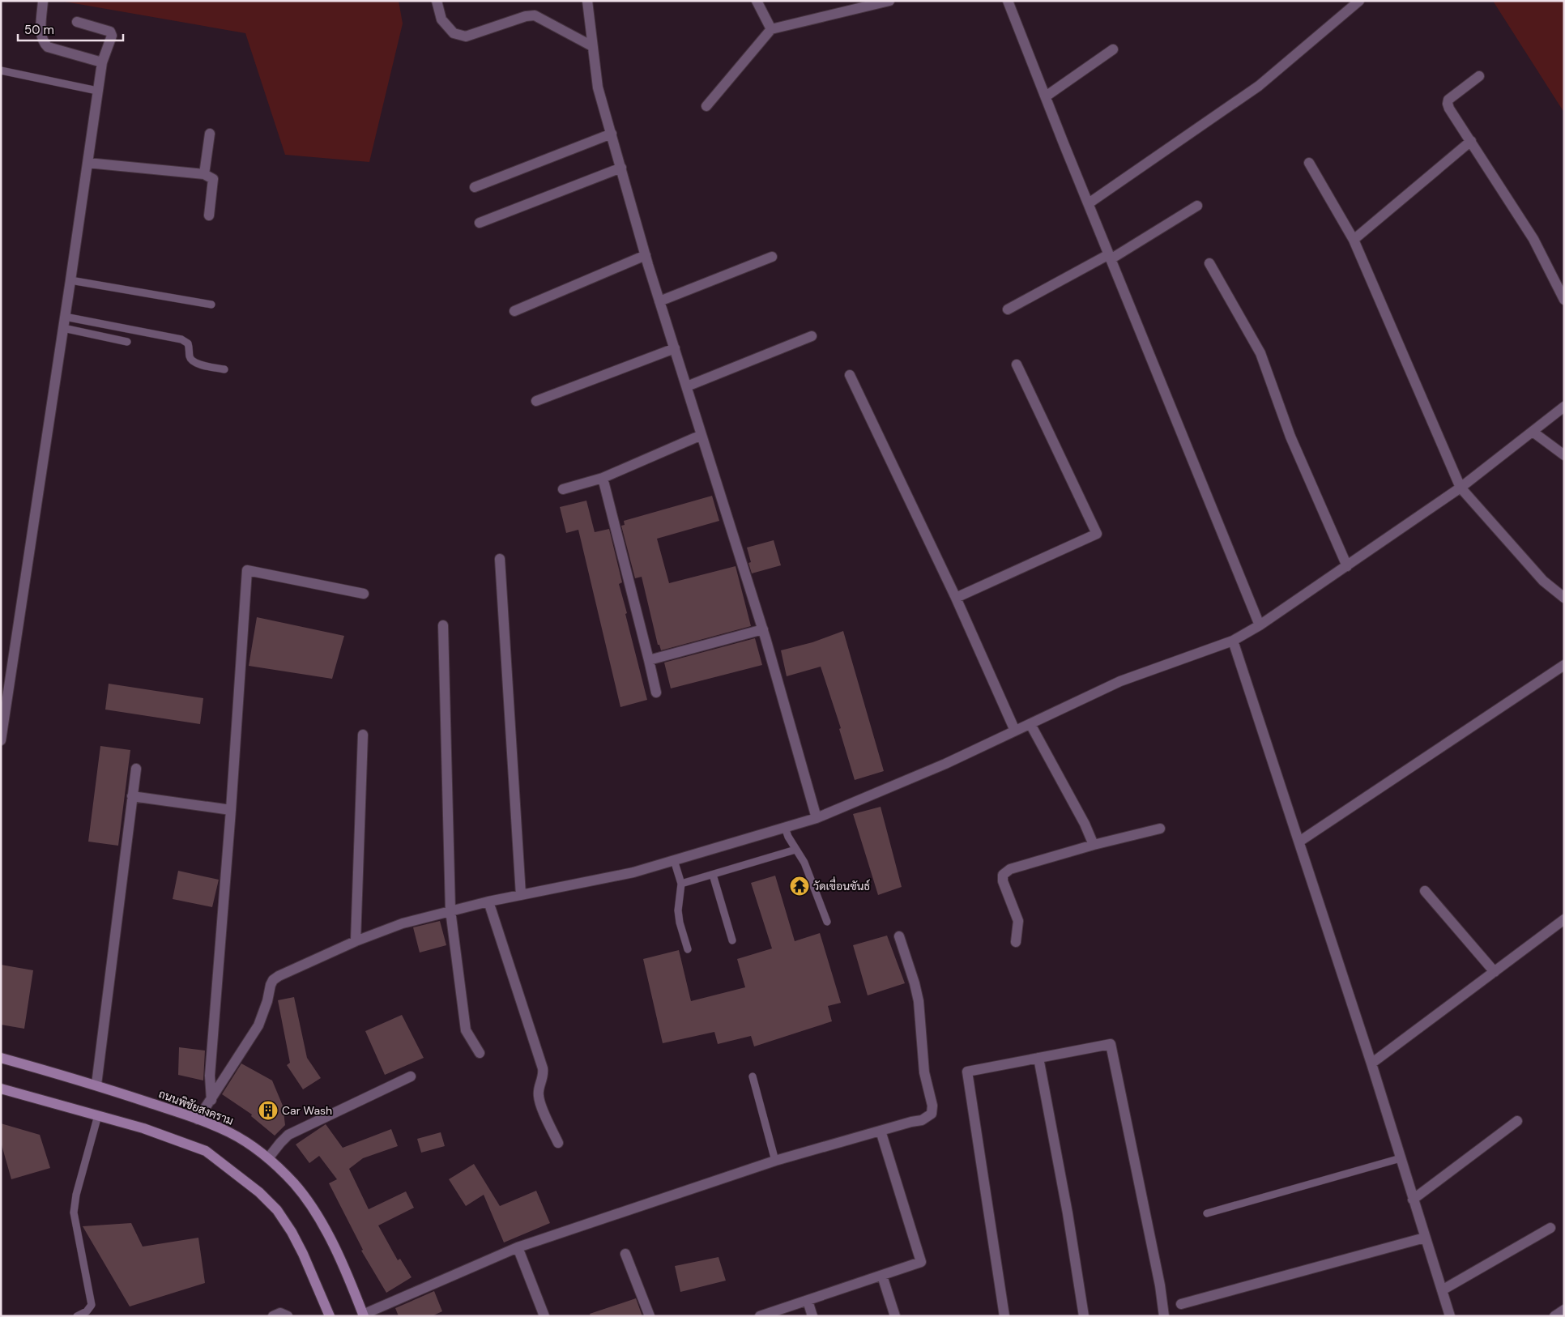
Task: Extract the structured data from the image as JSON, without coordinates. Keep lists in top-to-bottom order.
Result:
{
  "streets": {
    "main road": ["ถนนพิชัยสงคราม"]
  },
  "places": {
    "temple": ["วัดเขื่อนขันธ์"],
    "building": ["Car Wash"]
  },
  "scale_bar": "50 m"
}
